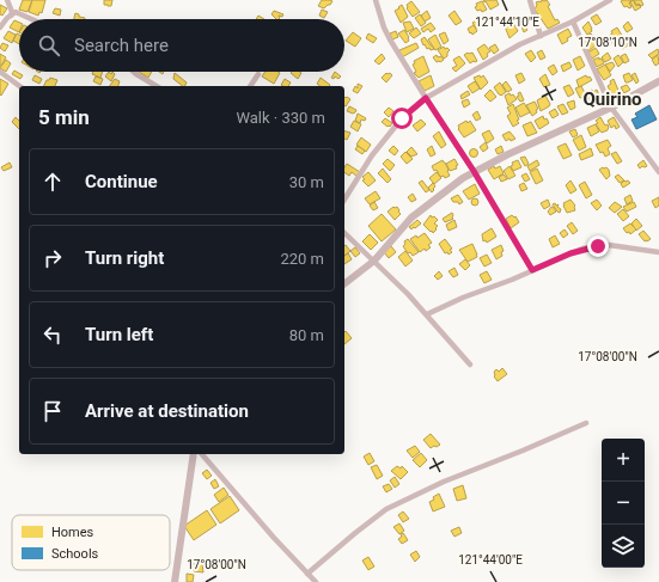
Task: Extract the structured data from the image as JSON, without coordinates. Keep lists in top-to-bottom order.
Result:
{
  "districts": ["Quirino"],
  "legend": ["Homes", "Schools"],
  "page": {
    "search": "Search here",
    "heading": ["5 min", "Walk · 330 m"],
    "list": [
      ["Continue", "30 m"],
      ["Turn right", "220 m"],
      ["Turn left", "80 m"],
      "Arrive at destination"
    ],
    "map_buttons": ["+", "−"]
  },
  "coordinates": [
    "121°44'10\"E",
    "17°08'10\"N",
    "17°08'00\"N",
    "121°44'00\"E"
  ]
}
